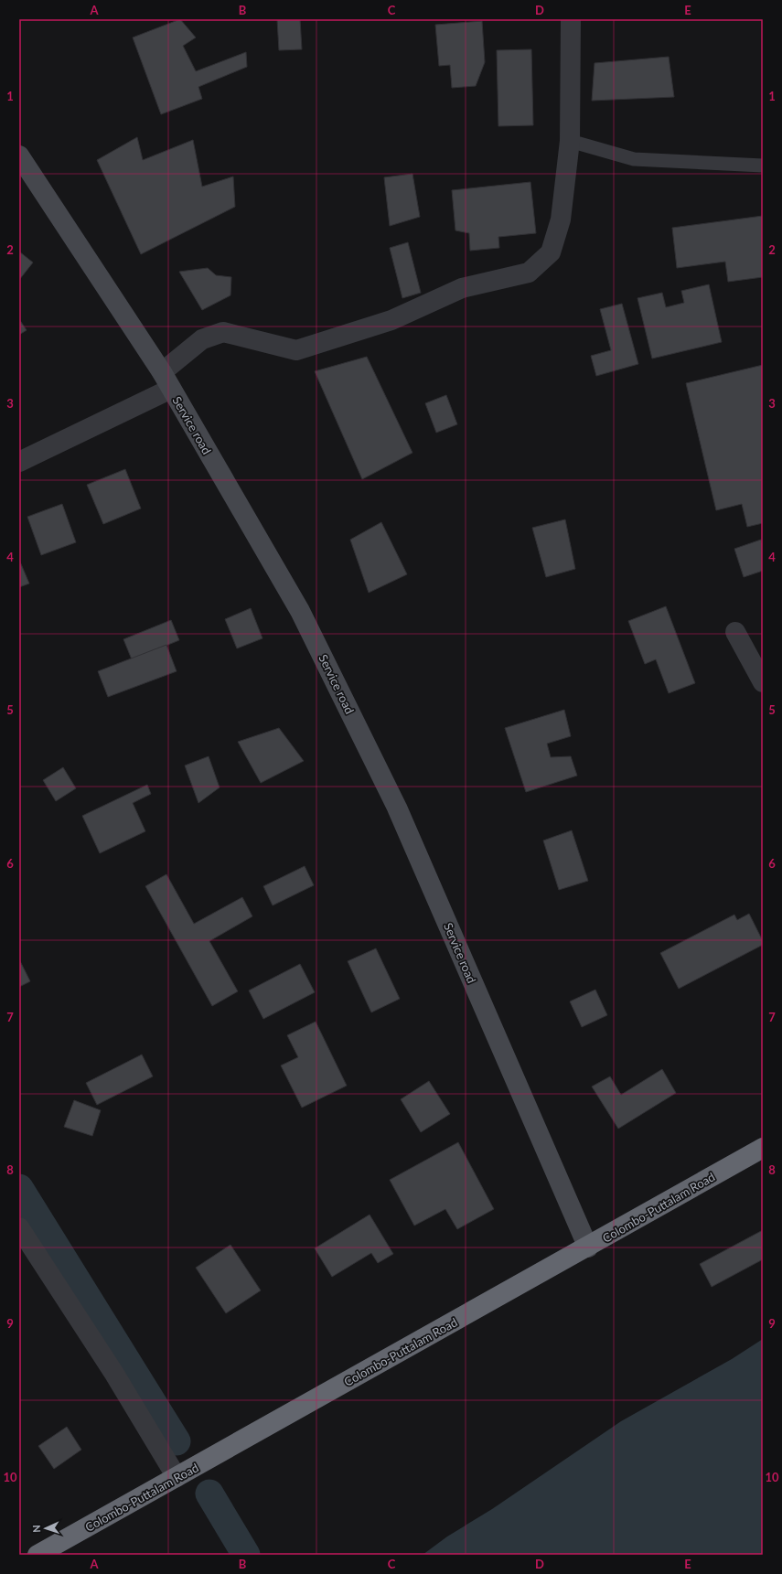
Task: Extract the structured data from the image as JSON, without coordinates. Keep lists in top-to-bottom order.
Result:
{
  "streets": {
    "highway": ["Colombo-Puttalam Road"],
    "street": ["Service road"]
  },
  "crossings": [
    ["Service road", "Colombo-Puttalam Road"]
  ],
  "north": "left",
  "grid": {
    "columns": [
      "A",
      "B",
      "C",
      "D",
      "E"
    ],
    "rows": [
      "1",
      "2",
      "3",
      "4",
      "5",
      "6",
      "7",
      "8",
      "9",
      "10"
    ]
  }
}
